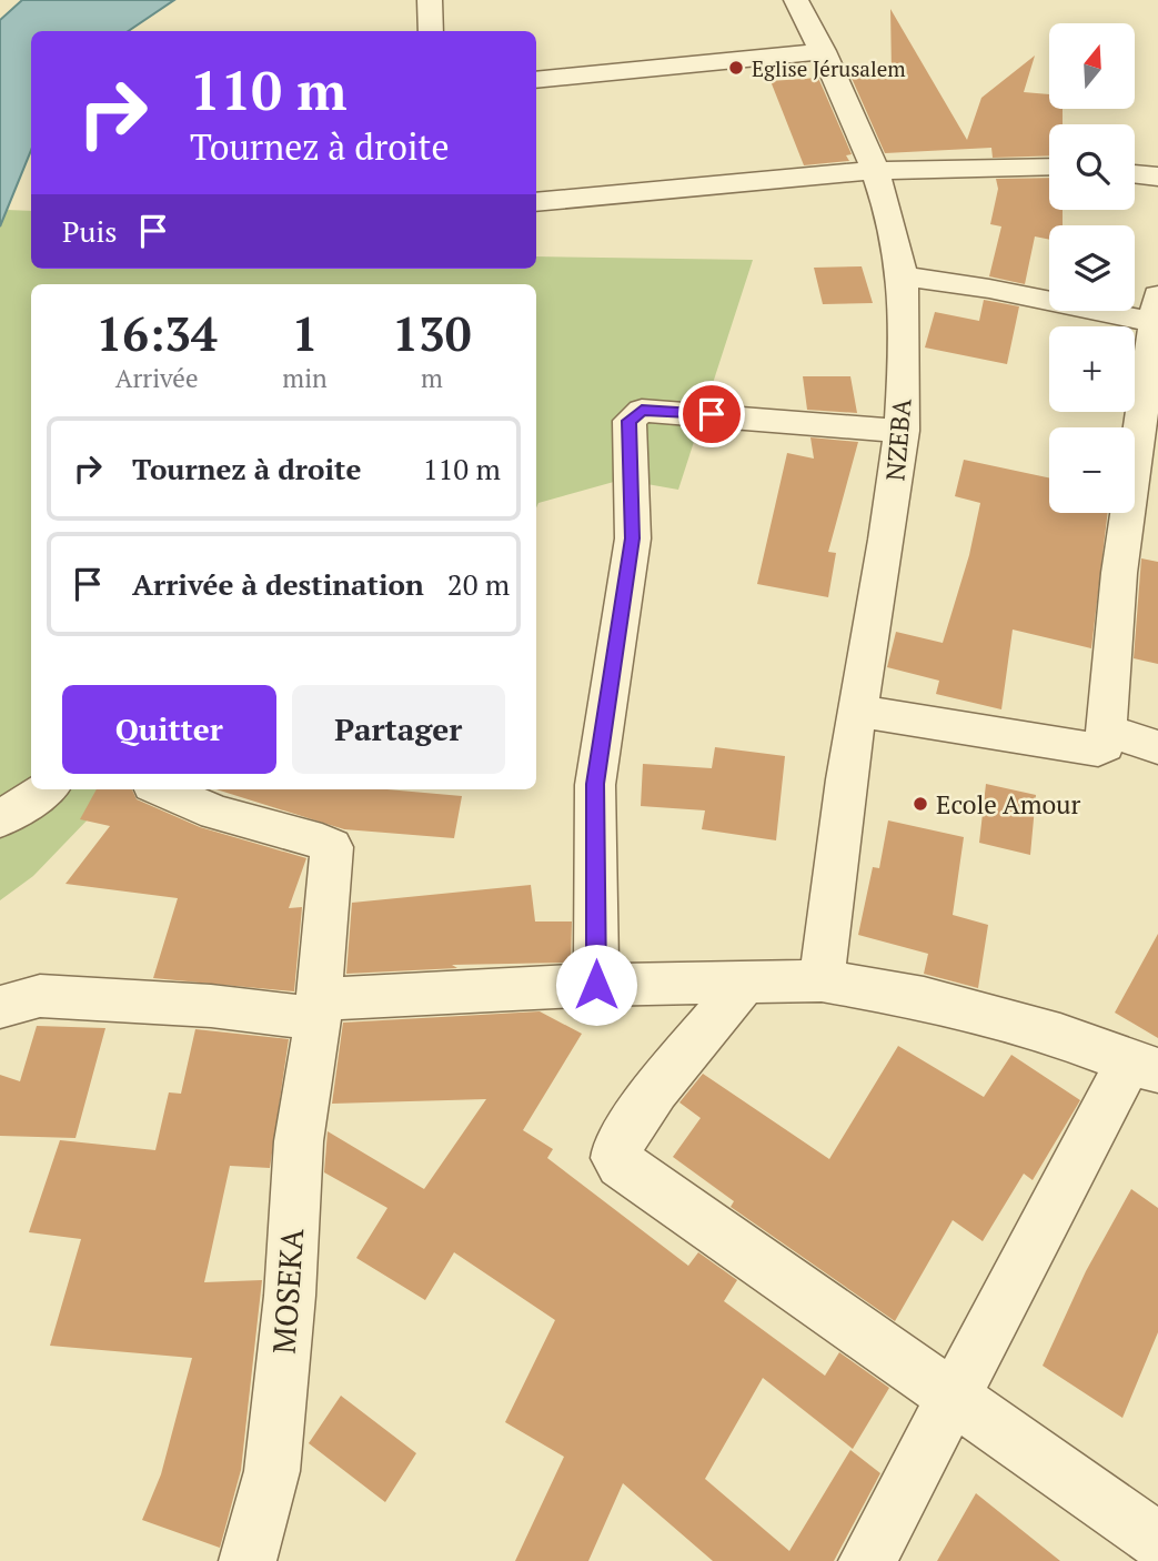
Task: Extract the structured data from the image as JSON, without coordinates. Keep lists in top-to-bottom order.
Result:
{
  "streets": {
    "street": ["NZEBA", "MOSEKA"]
  },
  "places": ["Eglise Jérusalem", "Ecole Amour"],
  "north": "top",
  "page": {
    "map_buttons": ["+", "−"],
    "turn": ["110 m", "Tournez à droite"],
    "then": "Puis",
    "eta": [
      "16:34",
      "Arrivée",
      "1",
      "min",
      "130",
      "m"
    ],
    "list": [
      {
        "name": "Tournez à droite",
        "value": "110 m"
      },
      {
        "name": "Arrivée à destination",
        "value": "20 m"
      }
    ],
    "buttons": ["Quitter", "Partager"]
  }
}
